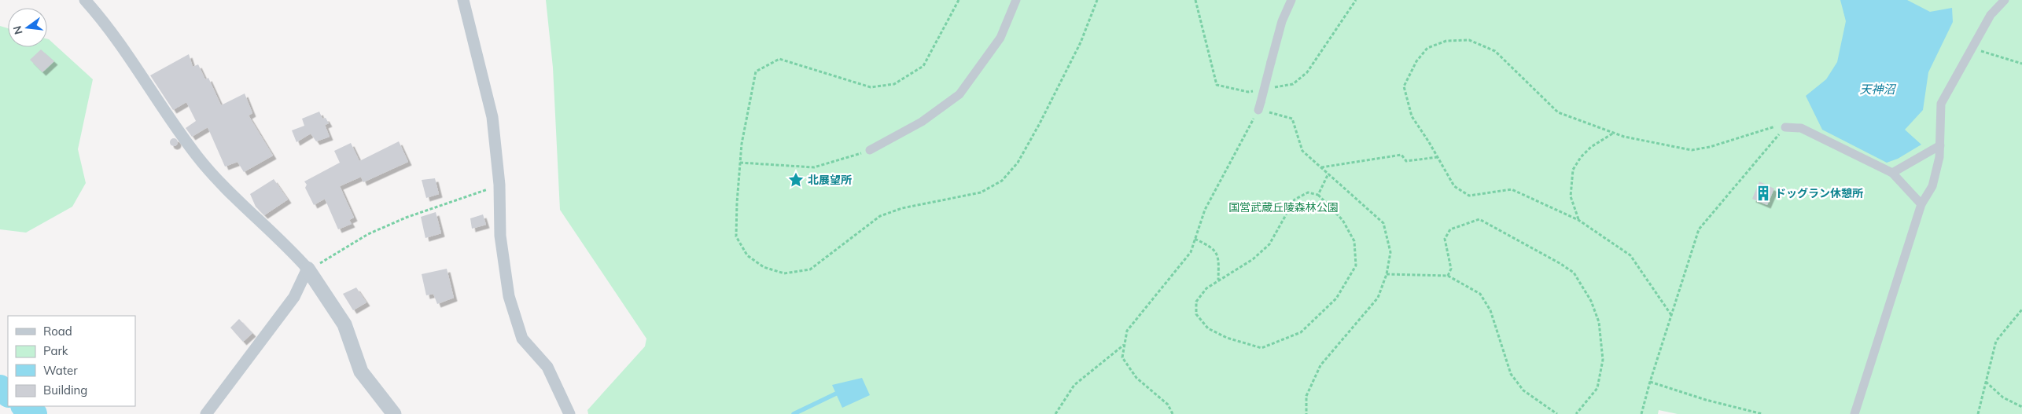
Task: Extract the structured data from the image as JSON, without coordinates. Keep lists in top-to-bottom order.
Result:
{
  "water": ["天神沼"],
  "parks": ["国営武蔵丘陵森林公園"],
  "places": {
    "place": ["北展望所"],
    "building": ["ドッグラン休憩所"]
  },
  "legend": [
    "Road",
    "Park",
    "Water",
    "Building"
  ],
  "north": "left"
}
